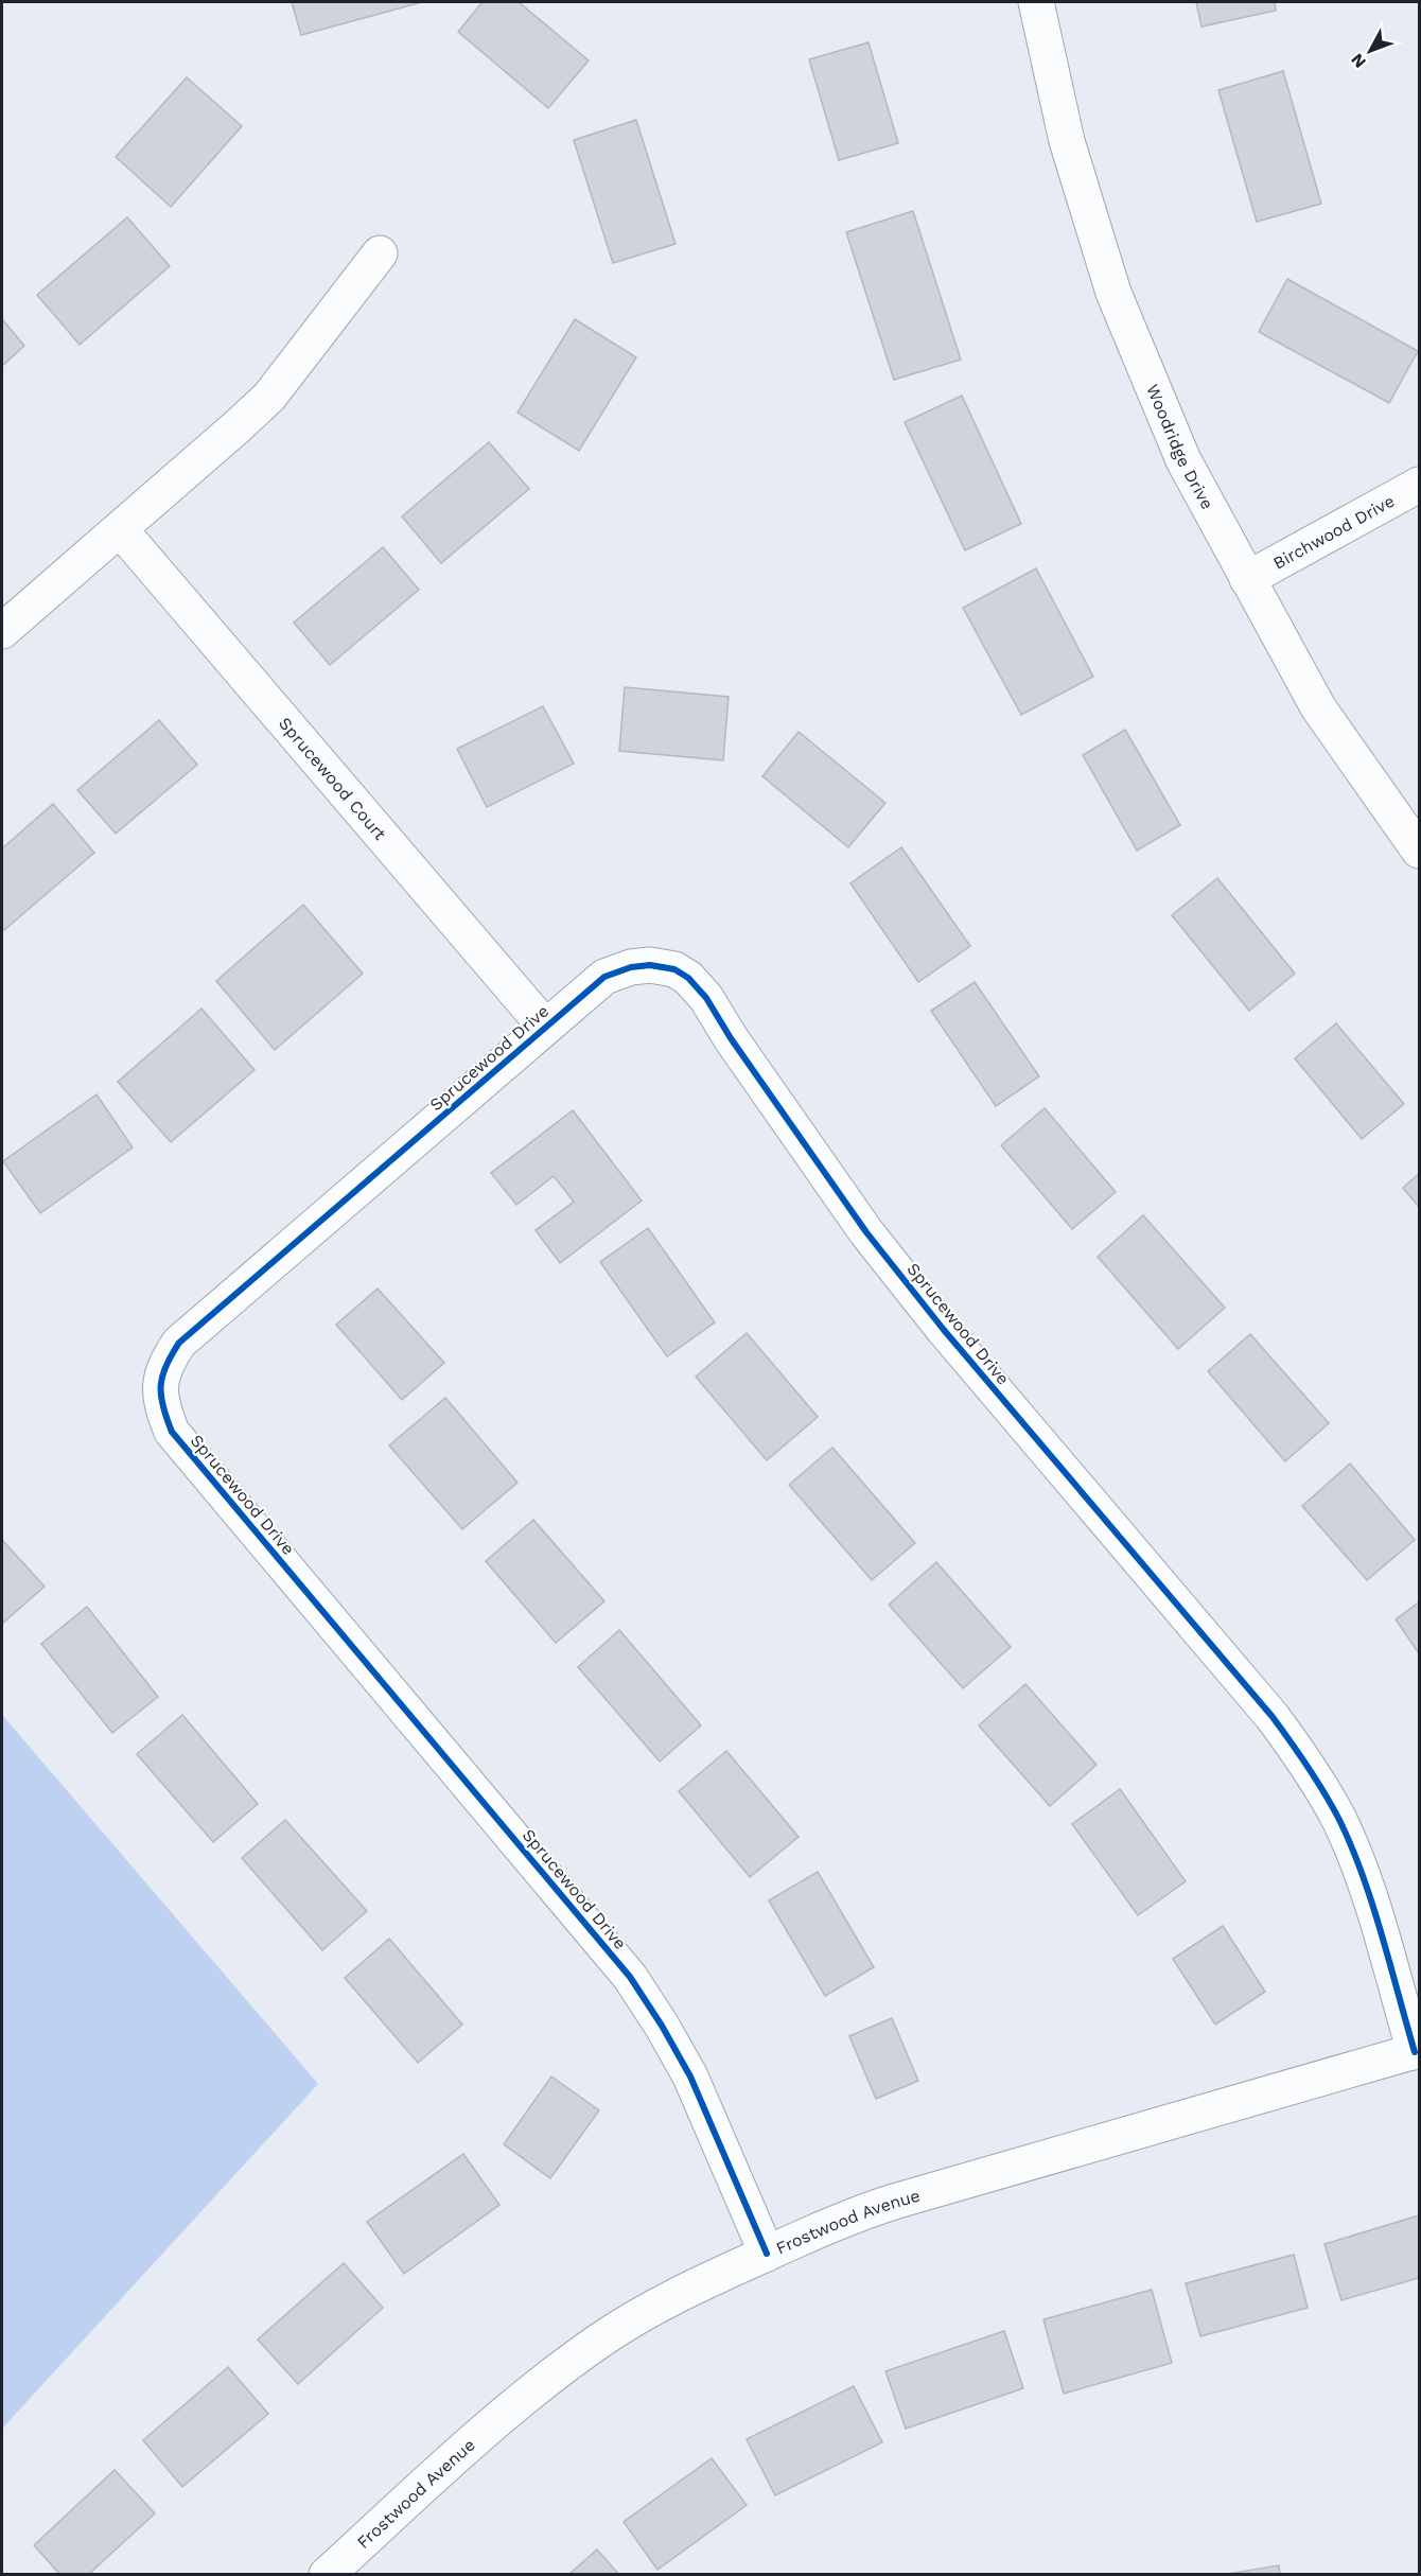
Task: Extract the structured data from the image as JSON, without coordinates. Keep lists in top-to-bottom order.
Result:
{
  "streets": {
    "street": [
      "Woodridge Drive",
      "Birchwood Drive",
      "Sprucewood Court",
      "Sprucewood Drive",
      "Frostwood Avenue"
    ]
  },
  "crossings": [
    ["Woodridge Drive", "Birchwood Drive"],
    ["Sprucewood Court", "Sprucewood Drive"],
    ["Sprucewood Drive", "Frostwood Avenue"]
  ],
  "north": "bottom left"
}
